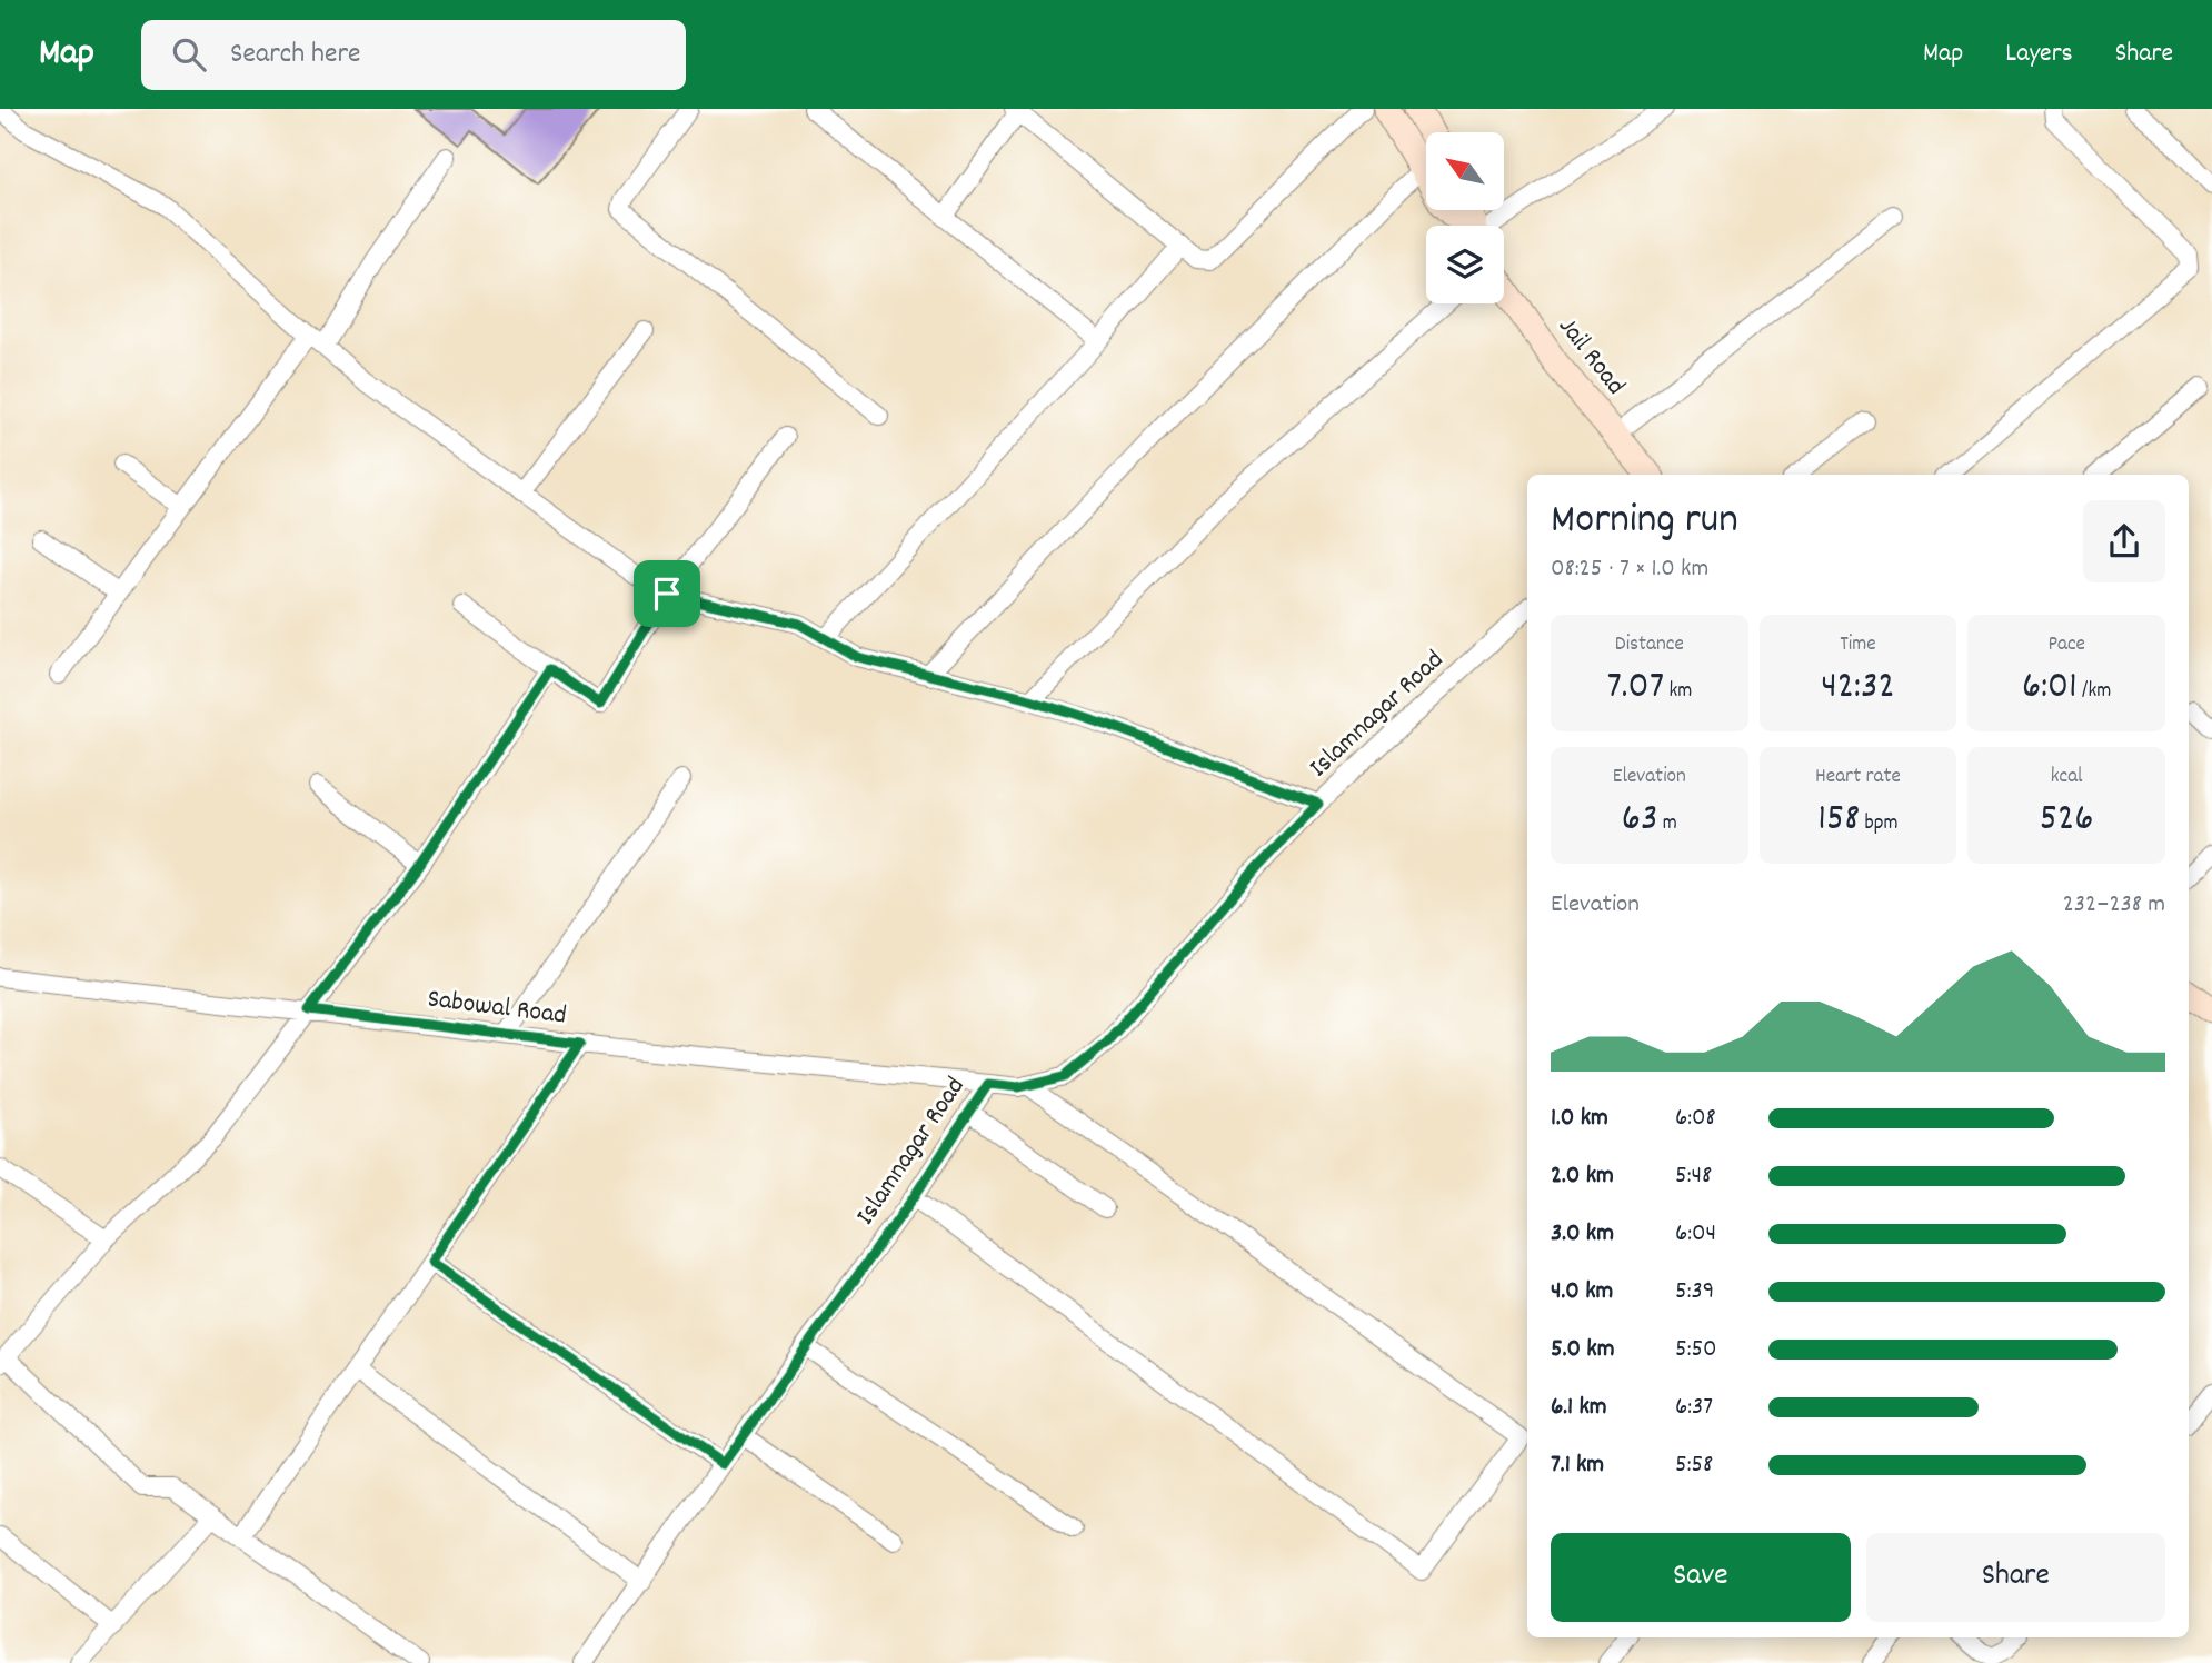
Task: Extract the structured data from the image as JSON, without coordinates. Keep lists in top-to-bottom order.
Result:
{
  "streets": {
    "main road": ["Jail Road"],
    "street": ["Islamnagar Road", "Sabowal Road"]
  },
  "crossings": [
    ["Islamnagar Road", "Sabowal Road"]
  ],
  "north": "top left",
  "page": {
    "header": "Map",
    "search": "Search here",
    "nav": ["Map", "Layers", "Share"],
    "heading": ["Morning run", "08:25 · 7 × 1.0 km"],
    "stats": [
      ["Distance", "7.07 km"],
      ["Time", "42:32"],
      ["Pace", "6:01 /km"],
      ["Elevation", "63 m"],
      ["Heart rate", "158 bpm"],
      ["kcal", "526"]
    ],
    "chart": ["Elevation", "232–238 m"],
    "list": [
      {
        "name": "1.0 km",
        "note": "6:08"
      },
      {
        "name": "2.0 km",
        "note": "5:48"
      },
      {
        "name": "3.0 km",
        "note": "6:04"
      },
      {
        "name": "4.0 km",
        "note": "5:39"
      },
      {
        "name": "5.0 km",
        "note": "5:50"
      },
      {
        "name": "6.1 km",
        "note": "6:37"
      },
      {
        "name": "7.1 km",
        "note": "5:58"
      }
    ],
    "buttons": ["Save", "Share"]
  }
}
